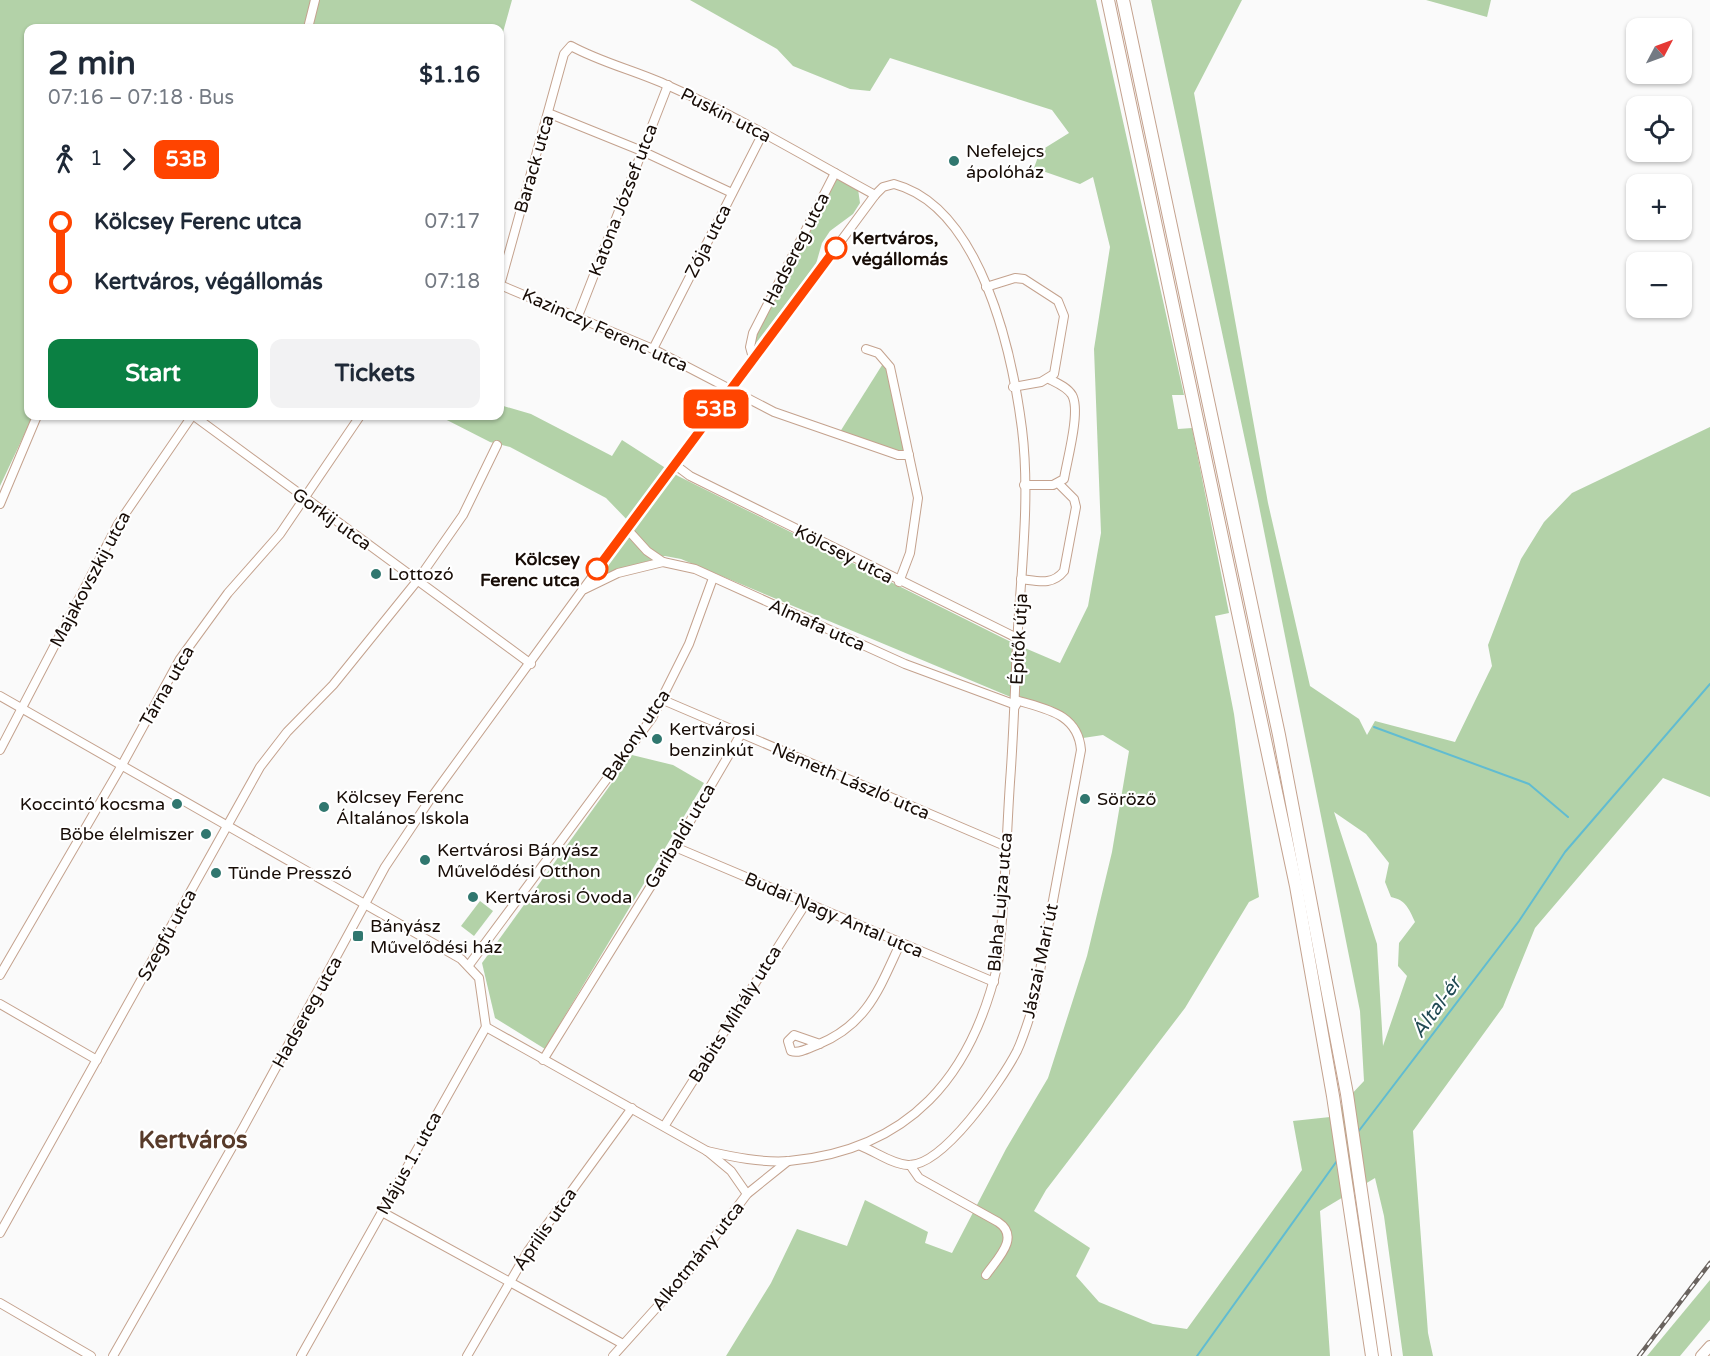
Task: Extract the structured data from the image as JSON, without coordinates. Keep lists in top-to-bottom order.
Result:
{
  "streets": {
    "street": [
      "Puskin utca",
      "Barack utca",
      "Katona József utca",
      "Zója utca",
      "Hadsereg utca",
      "Kazinczy Ferenc utca",
      "Gorkij utca",
      "Kölcsey utca",
      "Majakovszkij utca",
      "Almafa utca",
      "Építők útja",
      "Tárna utca",
      "Bakony utca",
      "Németh László utca",
      "Garibaldi utca",
      "Blaha Lujza utca",
      "Budai Nagy Antal utca",
      "Szegfű utca",
      "Jászai Mari út",
      "Babits Mihály utca",
      "Május 1. utca",
      "Április utca",
      "Alkotmány utca"
    ]
  },
  "crossings": [
    ["Puskin utca", "Barack utca"],
    ["Puskin utca", "Katona József utca"],
    ["Puskin utca", "Zója utca"],
    ["Puskin utca", "Hadsereg utca"],
    ["Katona József utca", "Kazinczy Ferenc utca"],
    ["Zója utca", "Kazinczy Ferenc utca"],
    ["Hadsereg utca", "Kazinczy Ferenc utca"],
    ["Hadsereg utca", "Gorkij utca"],
    ["Hadsereg utca", "Kölcsey utca"],
    ["Hadsereg utca", "Almafa utca"],
    ["Hadsereg utca", "Építők útja"],
    ["Gorkij utca", "Tárna utca"],
    ["Gorkij utca", "Szegfű utca"],
    ["Kölcsey utca", "Építők útja"],
    ["Almafa utca", "Építők útja"],
    ["Almafa utca", "Bakony utca"],
    ["Almafa utca", "Blaha Lujza utca"],
    ["Almafa utca", "Jászai Mari út"],
    ["Építők útja", "Blaha Lujza utca"],
    ["Építők útja", "Jászai Mari út"],
    ["Bakony utca", "Németh László utca"],
    ["Németh László utca", "Garibaldi utca"],
    ["Németh László utca", "Blaha Lujza utca"],
    ["Garibaldi utca", "Blaha Lujza utca"],
    ["Garibaldi utca", "Budai Nagy Antal utca"],
    ["Blaha Lujza utca", "Budai Nagy Antal utca"],
    ["Blaha Lujza utca", "Jászai Mari út"],
    ["Blaha Lujza utca", "Babits Mihály utca"],
    ["Blaha Lujza utca", "Május 1. utca"],
    ["Blaha Lujza utca", "Április utca"],
    ["Blaha Lujza utca", "Alkotmány utca"],
    ["Budai Nagy Antal utca", "Babits Mihály utca"]
  ],
  "districts": ["Kertváros"],
  "water": ["Által-ér"],
  "places": {
    "other": [
      "Nefelejcs ápolóház",
      "Kertváros, végállomás",
      "Kölcsey Ferenc utca",
      "Lottozó",
      "Kertvárosi benzinkút",
      "Söröző",
      "Koccintó kocsma",
      "Kölcsey Ferenc Általános Iskola",
      "Böbe élelmiszer",
      "Kertvárosi Bányász Művelődési Otthon",
      "Tünde Presszó",
      "Kertvárosi Óvoda"
    ],
    "transit": ["Bányász Művelődési ház"]
  },
  "lines": ["bus line 53B"],
  "north": "top right",
  "page": {
    "on_map": "53B",
    "map_buttons": ["+", "−"],
    "heading": ["2 min", "07:16 – 07:18 · Bus", "$1.16"],
    "legs": ["1", "53B"],
    "list": [
      {
        "name": "Kölcsey Ferenc utca",
        "value": "07:17"
      },
      {
        "name": "Kertváros, végállomás",
        "value": "07:18"
      }
    ],
    "buttons": ["Start", "Tickets"]
  }
}
